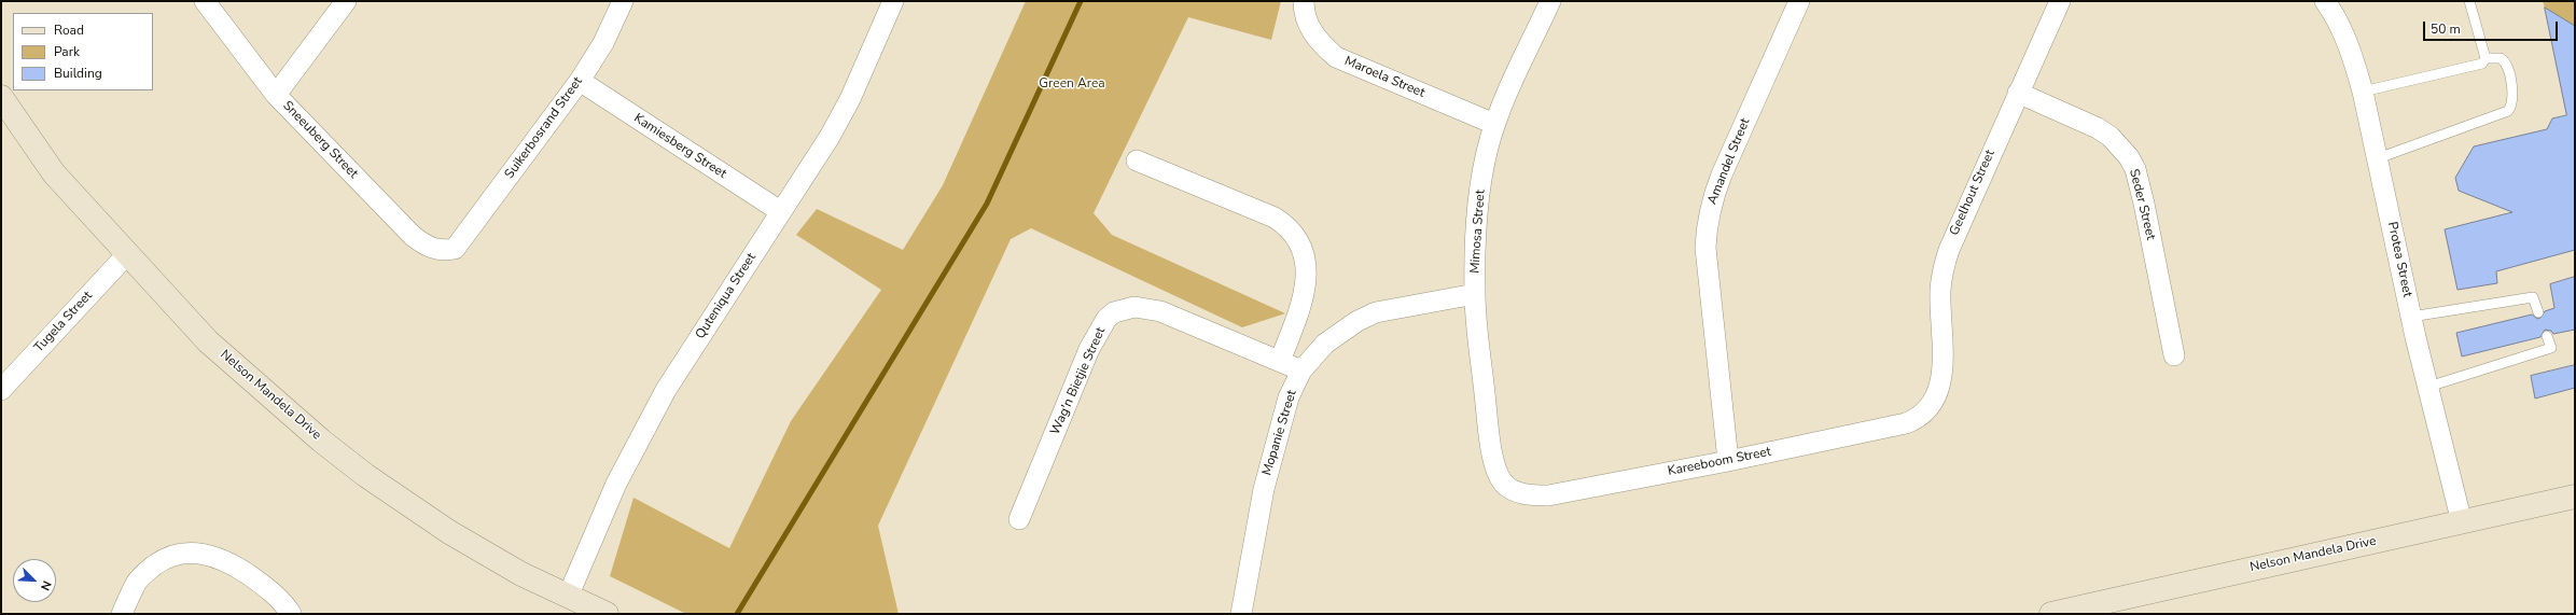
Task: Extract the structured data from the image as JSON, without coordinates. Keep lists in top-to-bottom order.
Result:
{
  "streets": {
    "street": [
      "Maroela Street",
      "Suikerbosrand Street",
      "Sneeuberg Street",
      "Kamiesberg Street",
      "Amandel Street",
      "Geelhout Street",
      "Seder Street",
      "Mimosa Street",
      "Protea Street",
      "Quteniqua Street",
      "Tugela Street",
      "Wag'n Bietjie Street",
      "Nelson Mandela Drive",
      "Mopanie Street",
      "Kareeboom Street"
    ]
  },
  "crossings": [
    ["Maroela Street", "Mimosa Street"],
    ["Suikerbosrand Street", "Sneeuberg Street"],
    ["Suikerbosrand Street", "Kamiesberg Street"],
    ["Kamiesberg Street", "Quteniqua Street"],
    ["Amandel Street", "Kareeboom Street"],
    ["Geelhout Street", "Seder Street"],
    ["Geelhout Street", "Kareeboom Street"],
    ["Mimosa Street", "Mopanie Street"],
    ["Mimosa Street", "Kareeboom Street"],
    ["Protea Street", "Nelson Mandela Drive"],
    ["Quteniqua Street", "Nelson Mandela Drive"],
    ["Tugela Street", "Nelson Mandela Drive"],
    ["Wag'n Bietjie Street", "Mopanie Street"]
  ],
  "parks": ["Green Area"],
  "legend": ["Road", "Park", "Building"],
  "scale_bar": "50 m",
  "north": "bottom right"
}
